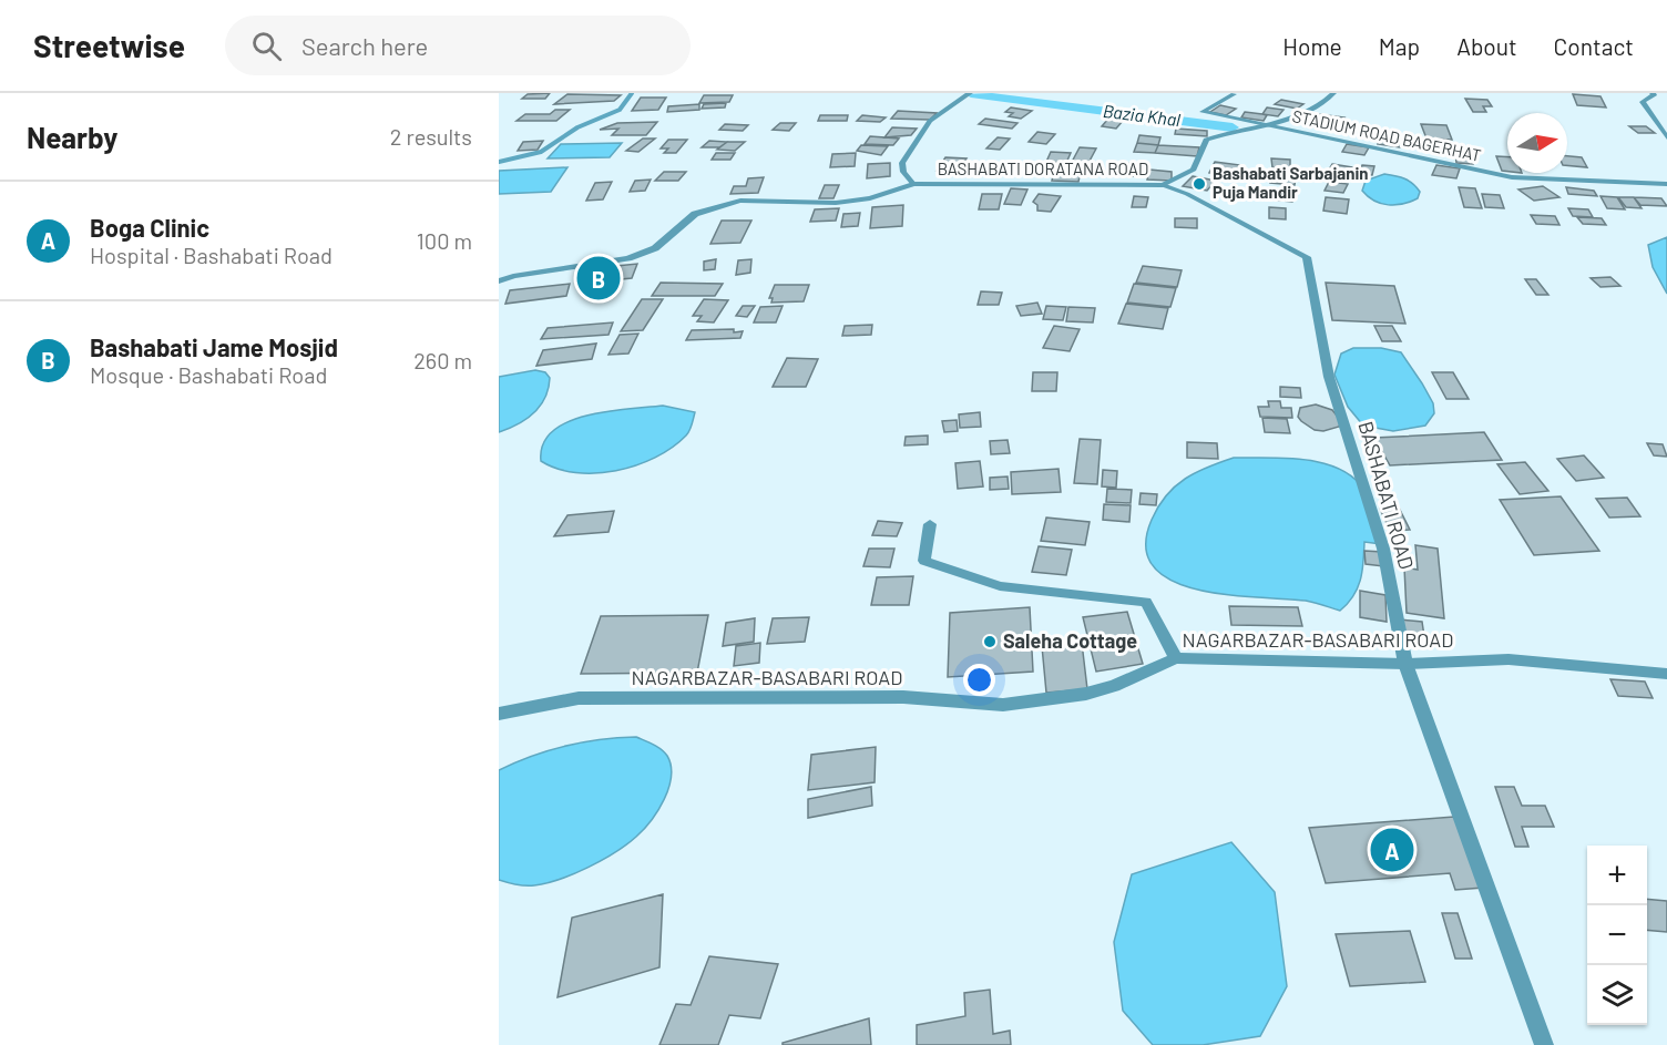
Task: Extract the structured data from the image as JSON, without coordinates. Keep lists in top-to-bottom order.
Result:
{
  "streets": {
    "street": [
      "STADIUM ROAD BAGERHAT",
      "BASHABATI DORATANA ROAD",
      "BASHABATI ROAD",
      "NAGARBAZAR-BASABARI ROAD"
    ]
  },
  "crossings": [
    ["STADIUM ROAD BAGERHAT", "BASHABATI DORATANA ROAD"],
    ["BASHABATI DORATANA ROAD", "BASHABATI ROAD"],
    ["BASHABATI ROAD", "NAGARBAZAR-BASABARI ROAD"]
  ],
  "water": ["Bazia Khal"],
  "places": ["Bashabati Sarbajanin Puja Mandir", "Saleha Cottage"],
  "north": "right",
  "page": {
    "header": "Streetwise",
    "search": "Search here",
    "nav": [
      "Home",
      "Map",
      "About",
      "Contact"
    ],
    "heading": ["Nearby", "2 results"],
    "list": [
      {
        "mark": "A",
        "name": "Boga Clinic",
        "note": "Hospital · Bashabati Road",
        "value": "100 m"
      },
      {
        "mark": "B",
        "name": "Bashabati Jame Mosjid",
        "note": "Mosque · Bashabati Road",
        "value": "260 m"
      }
    ],
    "pins": ["B", "A"],
    "map_buttons": ["+", "−"]
  }
}
